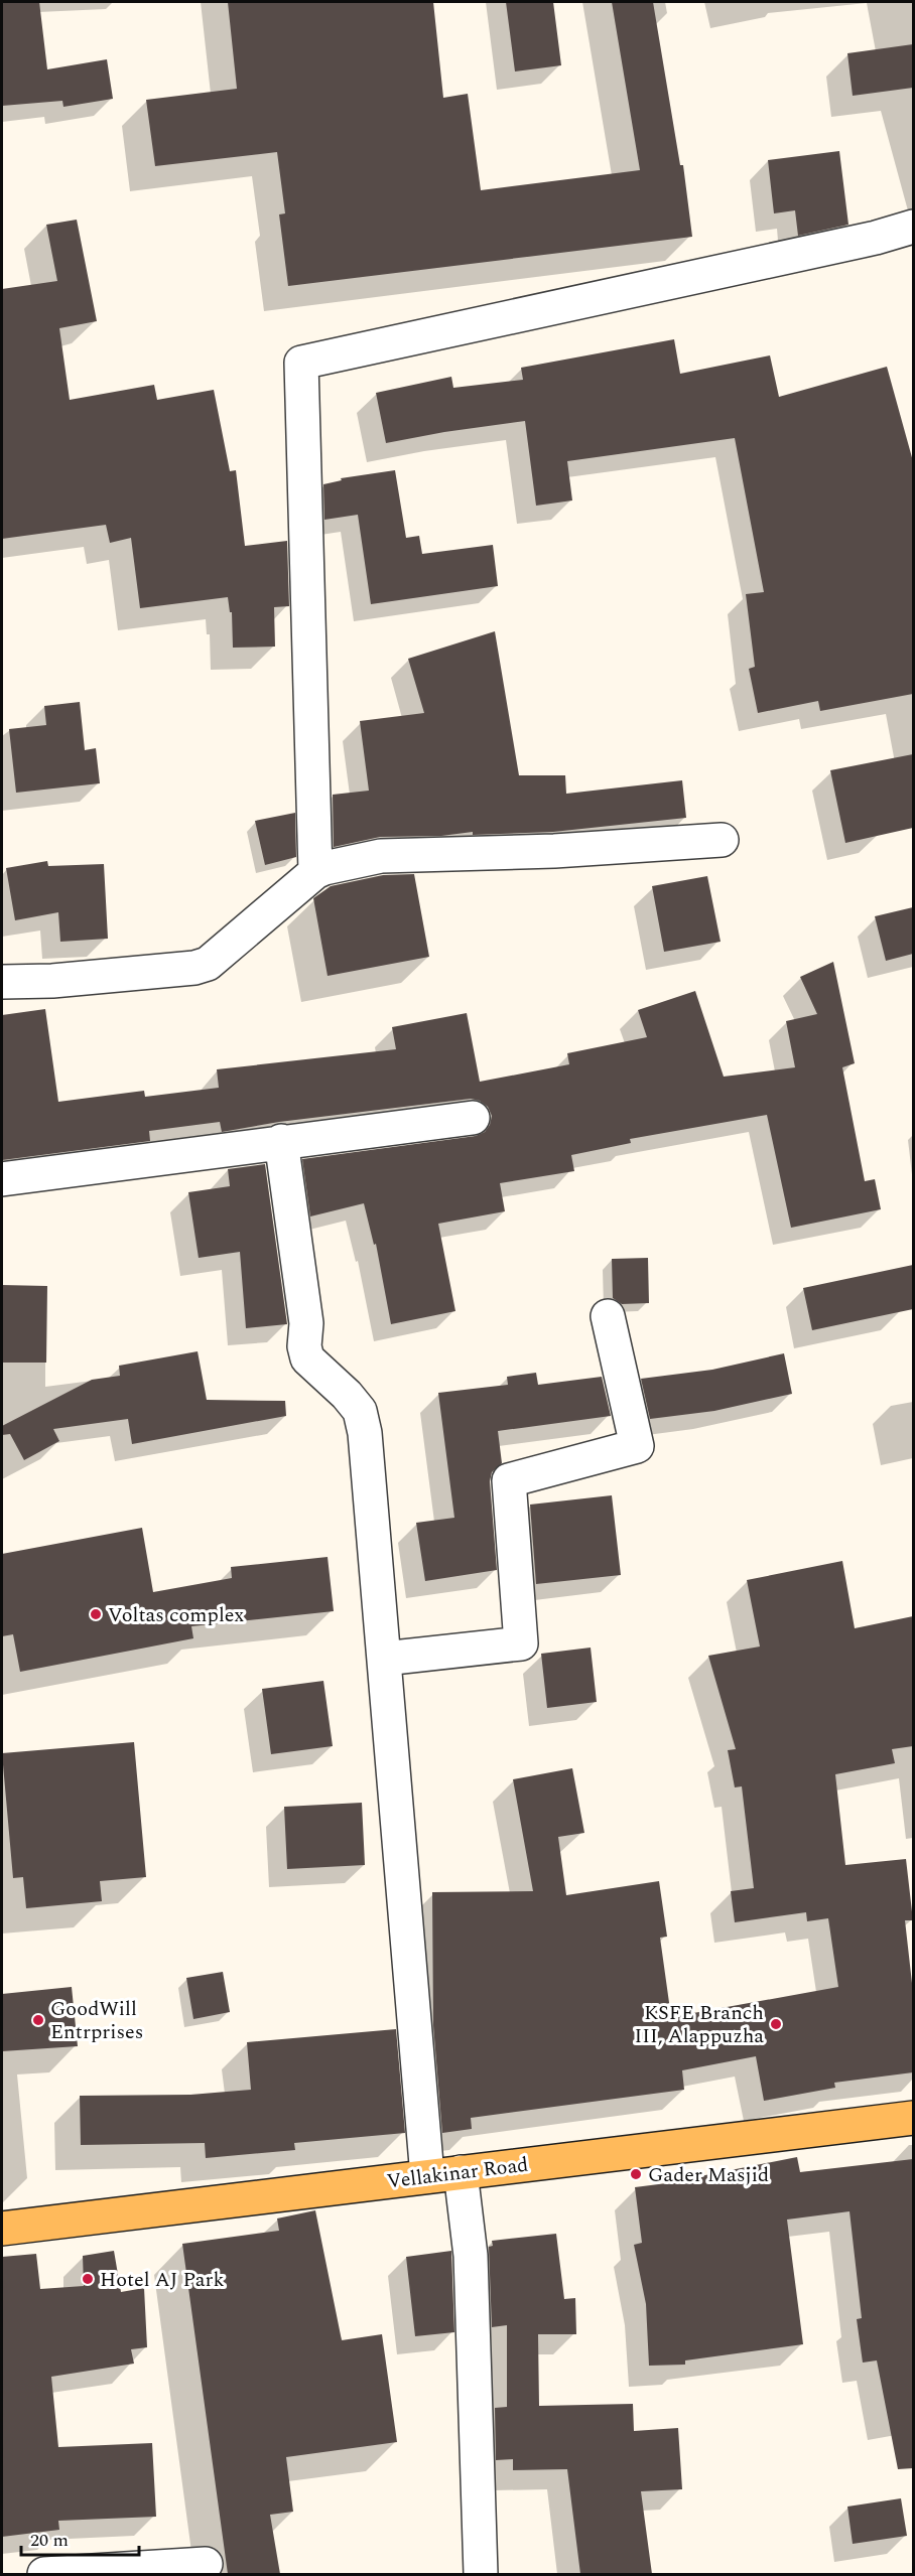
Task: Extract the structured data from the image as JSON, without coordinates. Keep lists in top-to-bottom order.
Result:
{
  "streets": {
    "main road": ["Vellakinar Road"]
  },
  "places": [
    "Voltas complex",
    "GoodWill Entrprises",
    "KSFE Branch III, Alappuzha",
    "Gader Masjid",
    "Hotel AJ Park"
  ],
  "scale_bar": "20 m"
}
